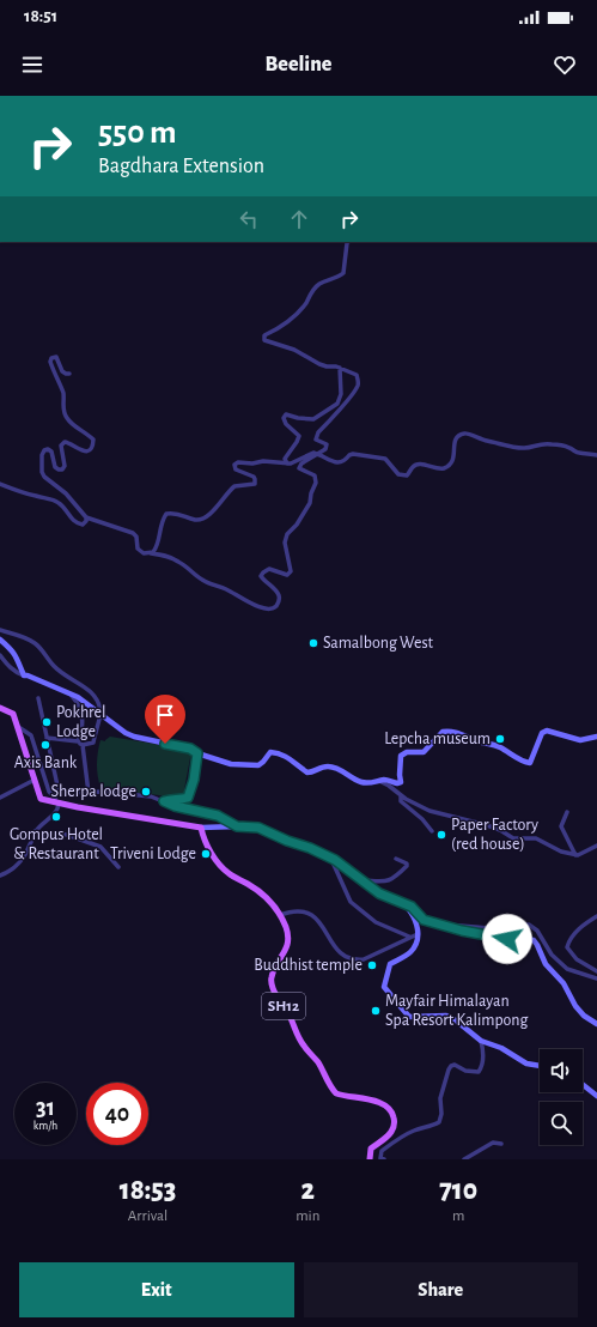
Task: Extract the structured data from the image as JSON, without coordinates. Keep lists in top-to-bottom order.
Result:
{
  "streets": {
    "main road": ["SH12"]
  },
  "places": [
    "Samalbong West",
    "Pokhrel Lodge",
    "Lepcha museum",
    "Axis Bank",
    "Sherpa lodge",
    "Gompus Hotel & Restaurant",
    "Paper Factory (red house)",
    "Triveni Lodge",
    "Buddhist temple",
    "Mayfair Himalayan Spa Resort Kalimpong"
  ],
  "page": {
    "status": "18:51",
    "header": "Beeline",
    "turn": ["550 m", "Bagdhara Extension"],
    "speed": "31 km/h",
    "limit": "40",
    "eta": [
      "18:53",
      "Arrival",
      "2",
      "min",
      "710",
      "m"
    ],
    "buttons": ["Exit", "Share"]
  }
}
